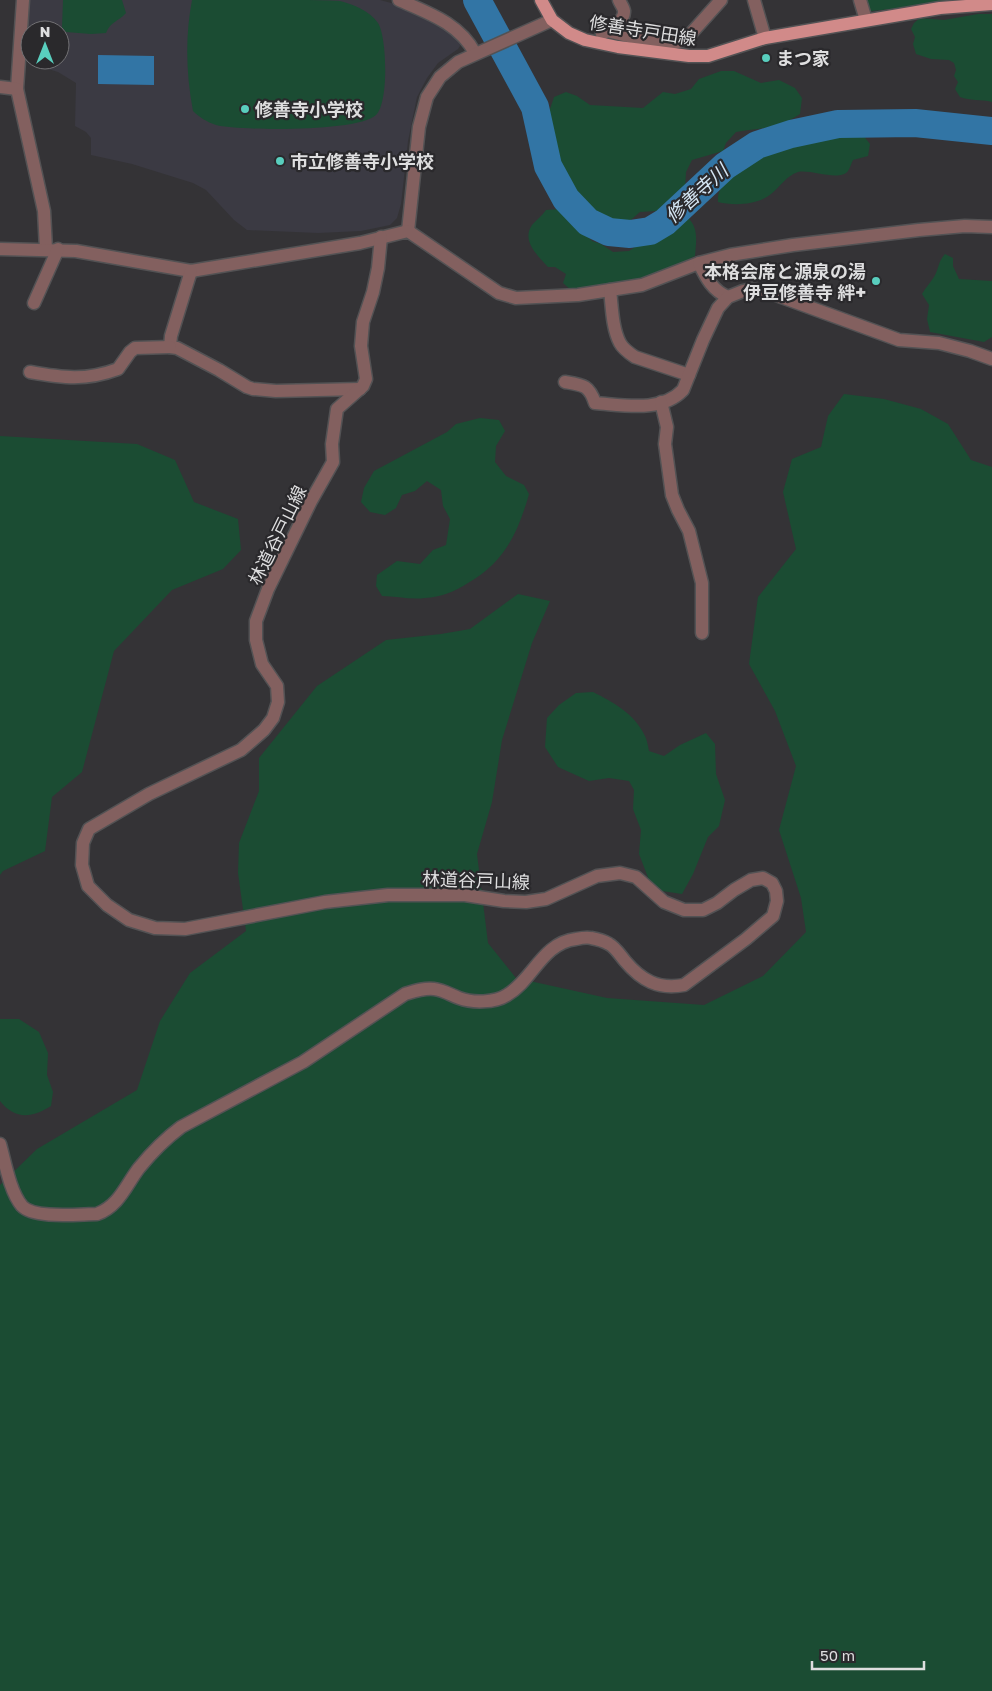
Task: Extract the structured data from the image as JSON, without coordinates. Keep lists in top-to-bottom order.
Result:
{
  "streets": {
    "main road": ["修善寺戸田線"],
    "street": ["林道谷戸山線"]
  },
  "water": ["修善寺川"],
  "places": [
    "まつ家",
    "修善寺小学校",
    "市立修善寺小学校",
    "本格会席と源泉の湯 伊豆修善寺 絆+"
  ],
  "scale_bar": "50 m",
  "north": "top"
}
